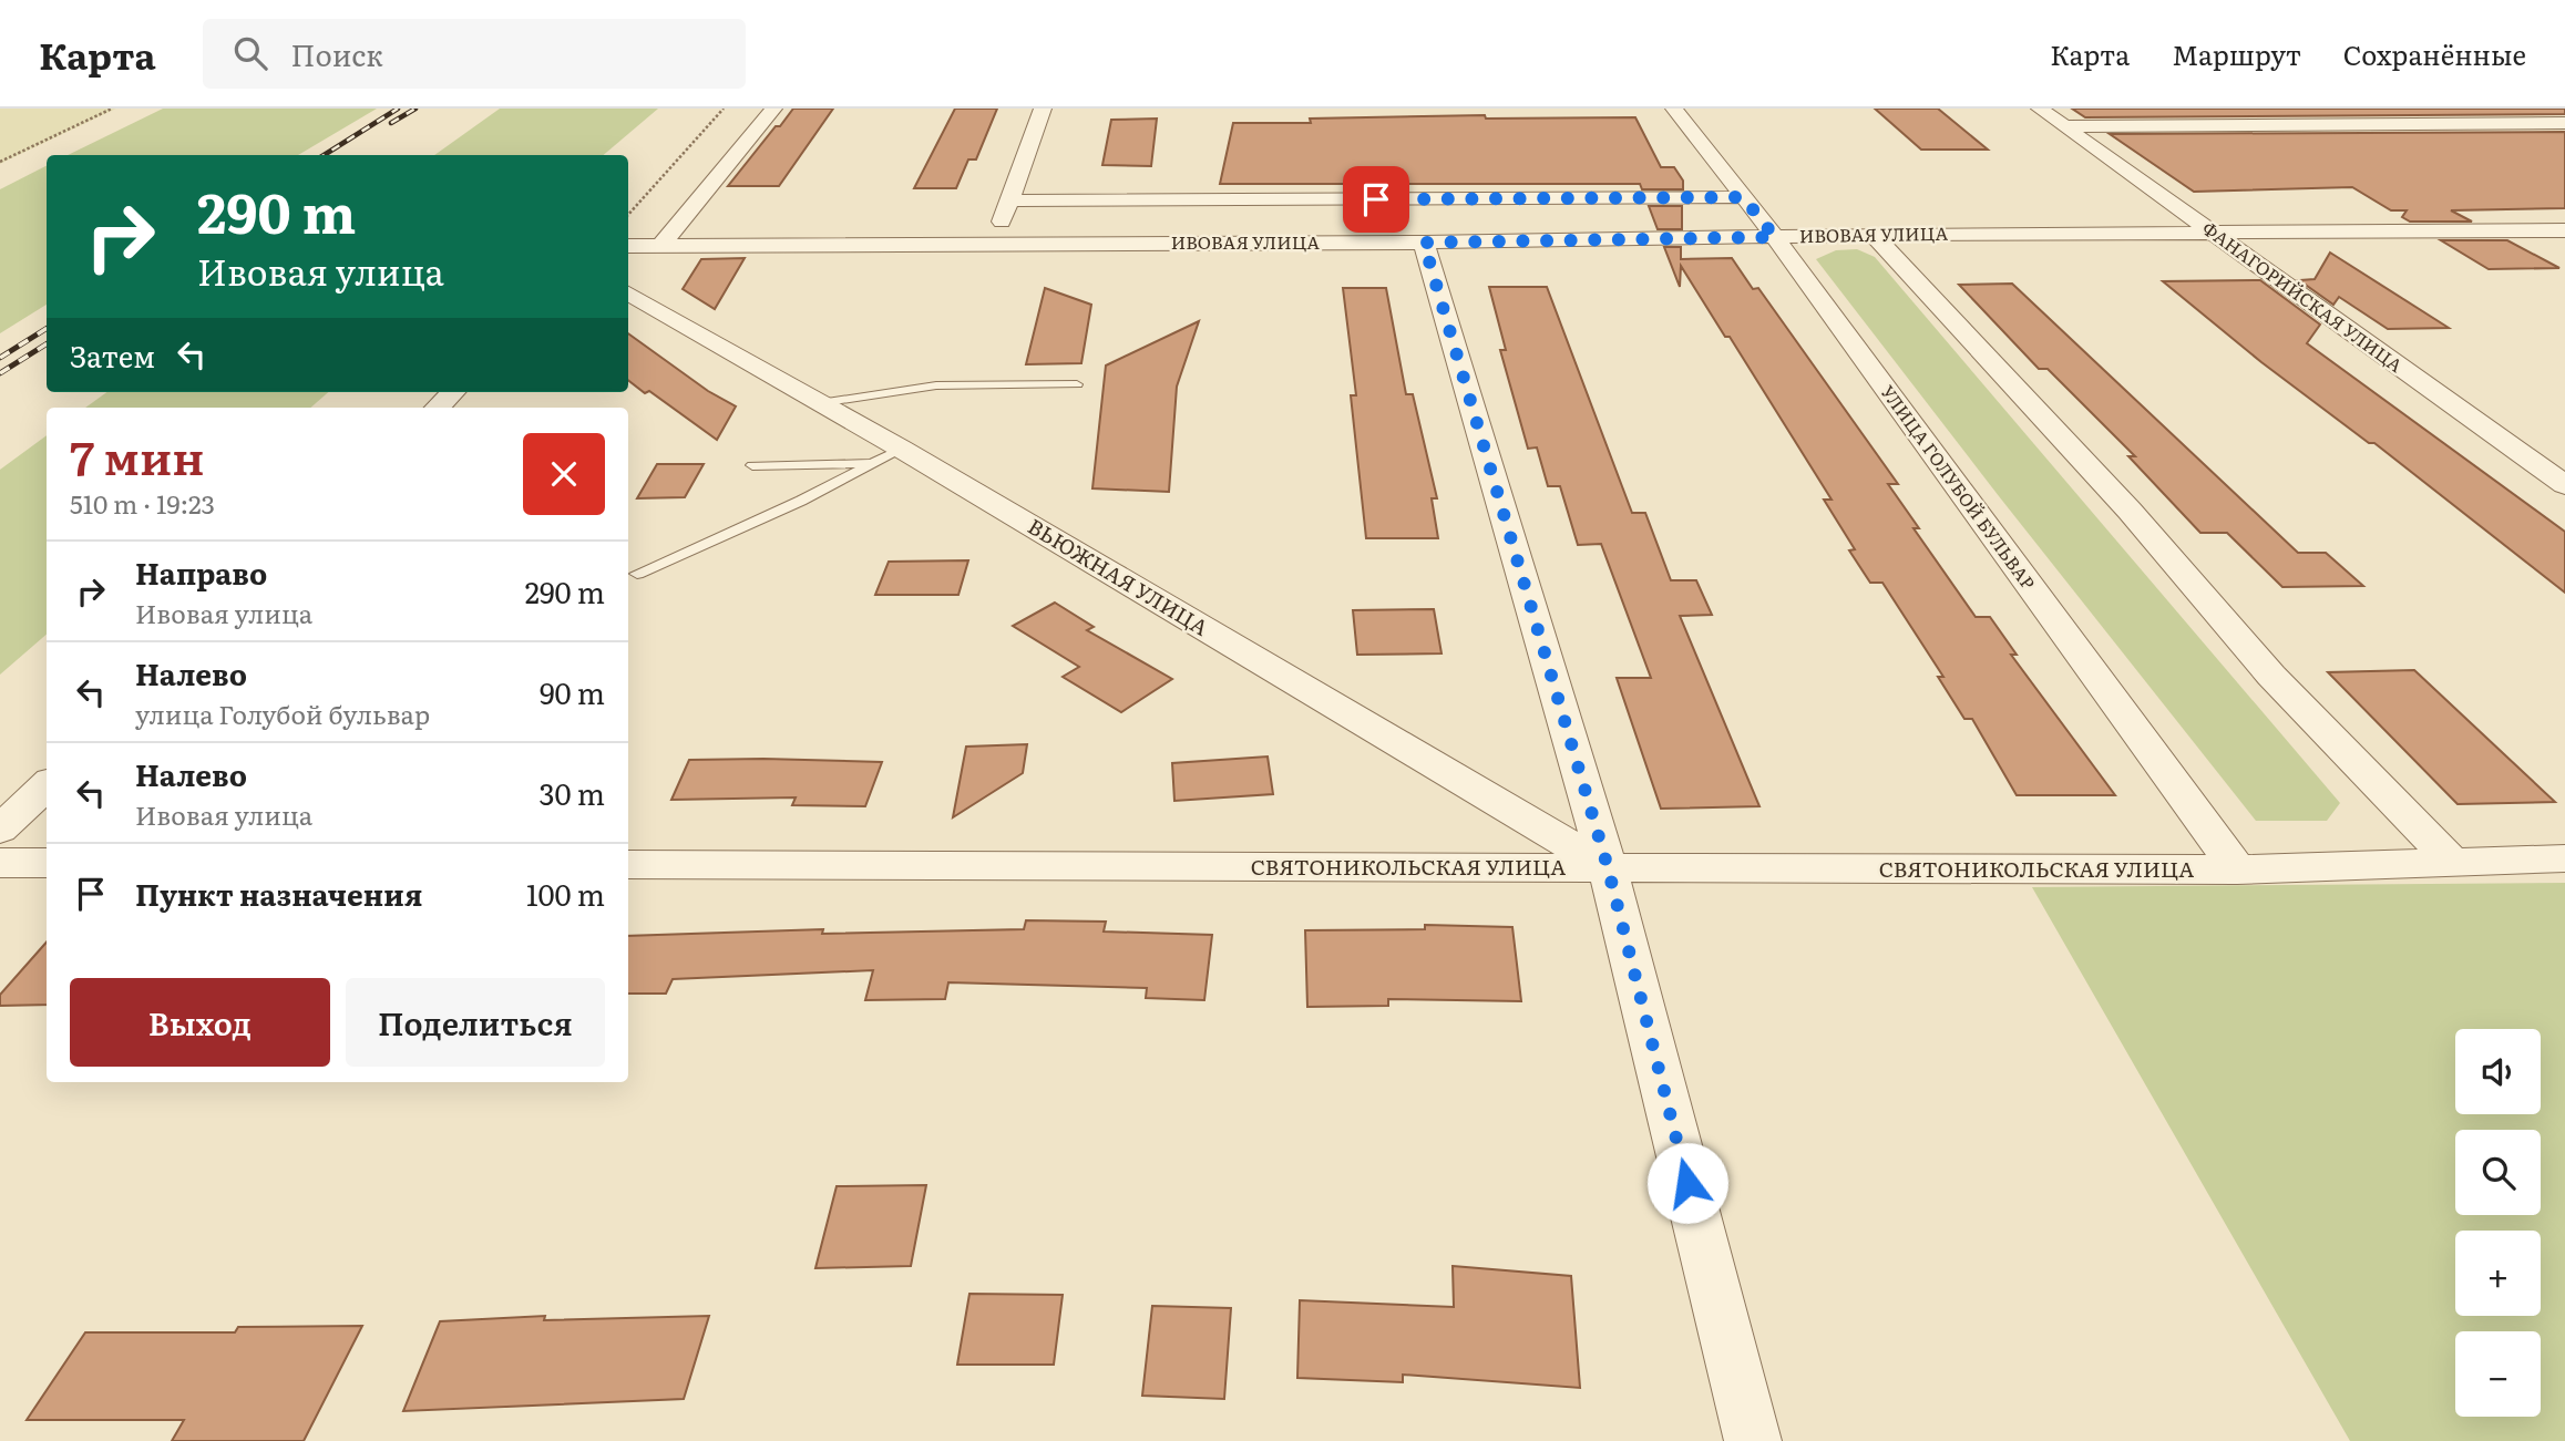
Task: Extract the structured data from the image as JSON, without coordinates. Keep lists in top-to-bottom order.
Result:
{
  "streets": {
    "street": [
      "ИВОВАЯ УЛИЦА",
      "ФАНАГОРИЙСКАЯ УЛИЦА",
      "УЛИЦА ГОЛУБОЙ БУЛЬВАР",
      "ВЬЮЖНАЯ УЛИЦА",
      "СВЯТОНИКОЛЬСКАЯ УЛИЦА"
    ]
  },
  "crossings": [
    ["ИВОВАЯ УЛИЦА", "ФАНАГОРИЙСКАЯ УЛИЦА"],
    ["ИВОВАЯ УЛИЦА", "УЛИЦА ГОЛУБОЙ БУЛЬВАР"],
    ["УЛИЦА ГОЛУБОЙ БУЛЬВАР", "СВЯТОНИКОЛЬСКАЯ УЛИЦА"],
    ["ВЬЮЖНАЯ УЛИЦА", "СВЯТОНИКОЛЬСКАЯ УЛИЦА"]
  ],
  "page": {
    "header": "Карта",
    "search": "Поиск",
    "nav": ["Карта", "Маршрут", "Сохранённые"],
    "turn": ["290 m", "Ивовая улица"],
    "then": "Затем",
    "heading": ["7 мин", "510 m · 19:23"],
    "list": [
      {
        "name": "Направо",
        "note": "Ивовая улица",
        "value": "290 m"
      },
      {
        "name": "Налево",
        "note": "улица Голубой бульвар",
        "value": "90 m"
      },
      {
        "name": "Налево",
        "note": "Ивовая улица",
        "value": "30 m"
      },
      {
        "name": "Пункт назначения",
        "value": "100 m"
      }
    ],
    "buttons": ["Выход", "Поделиться"],
    "map_buttons": ["+", "−"]
  }
}
